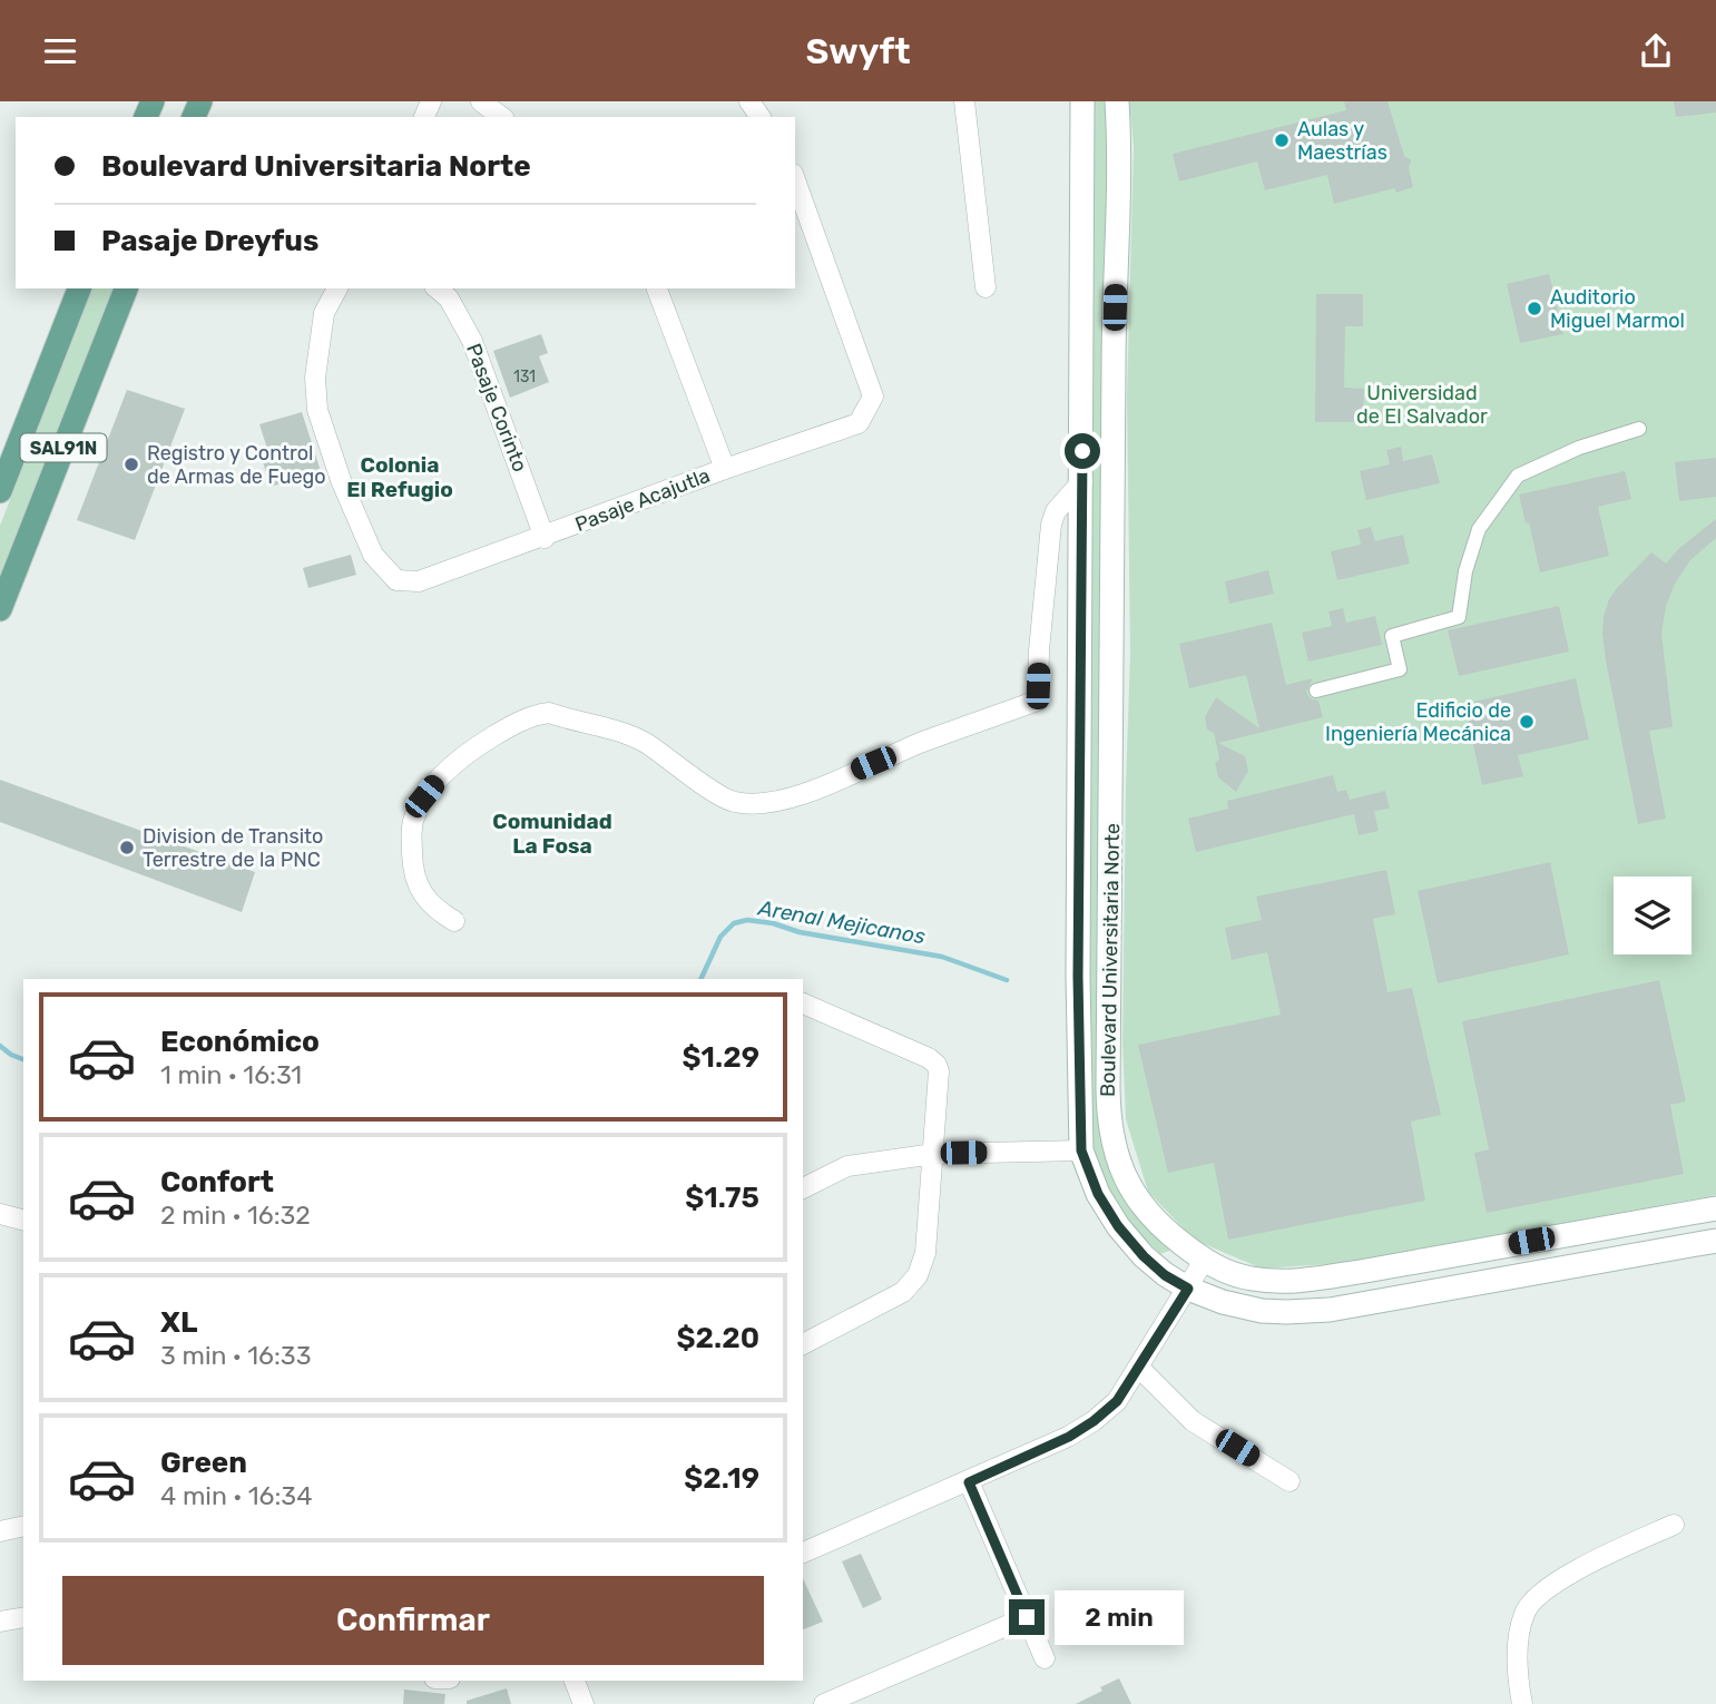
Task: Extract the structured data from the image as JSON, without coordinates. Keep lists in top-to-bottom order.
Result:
{
  "streets": {
    "main road": ["SAL91N", "Boulevard Universitaria Norte"],
    "street": ["Pasaje Corinto", "Pasaje Acajutla"]
  },
  "crossings": [
    ["Pasaje Corinto", "Pasaje Acajutla"]
  ],
  "districts": ["Colonia El Refugio", "Comunidad La Fosa"],
  "water": ["Arenal Mejicanos"],
  "parks": ["Universidad de El Salvador"],
  "places": [
    "Aulas y Maestrías",
    "Auditorio Miguel Marmol",
    "Registro y Control de Armas de Fuego",
    "Edificio de Ingeniería Mecánica",
    "Division de Transito Terrestre de la PNC"
  ],
  "house_numbers": ["131"],
  "page": {
    "header": "Swyft",
    "banner": ["Boulevard Universitaria Norte", "Pasaje Dreyfus"],
    "list": [
      {
        "name": "Económico",
        "note": "1 min · 16:31",
        "value": "$1.29"
      },
      {
        "name": "Confort",
        "note": "2 min · 16:32",
        "value": "$1.75"
      },
      {
        "name": "XL",
        "note": "3 min · 16:33",
        "value": "$2.20"
      },
      {
        "name": "Green",
        "note": "4 min · 16:34",
        "value": "$2.19"
      }
    ],
    "buttons": "Confirmar",
    "bubble": "2 min"
  }
}
